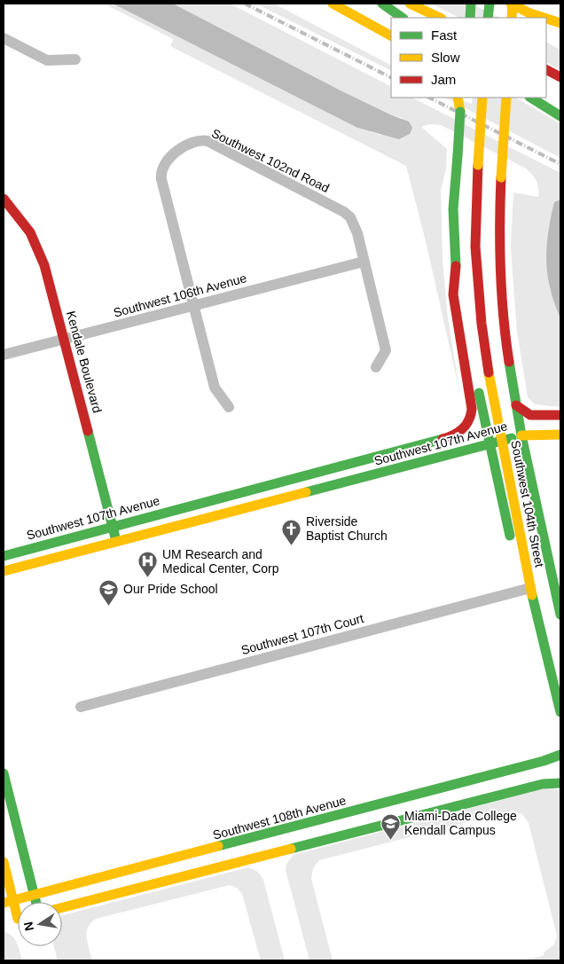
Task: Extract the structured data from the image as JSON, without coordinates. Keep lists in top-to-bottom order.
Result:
{
  "streets": {
    "main road": [
      "Kendale Boulevard",
      "Southwest 107th Avenue",
      "Southwest 104th Street",
      "Southwest 108th Avenue"
    ],
    "street": ["Southwest 102nd Road", "Southwest 106th Avenue", "Southwest 107th Court"]
  },
  "crossings": [
    ["Southwest 102nd Road", "Southwest 106th Avenue"],
    ["Southwest 106th Avenue", "Kendale Boulevard"],
    ["Kendale Boulevard", "Southwest 107th Avenue"],
    ["Southwest 107th Avenue", "Southwest 104th Street"],
    ["Southwest 104th Street", "Southwest 107th Court"]
  ],
  "places": {
    "church": ["Riverside Baptist Church"],
    "hospital": ["UM Research and Medical Center, Corp"],
    "school or university": ["Our Pride School", "Miami-Dade College Kendall Campus"]
  },
  "legend": ["Fast", "Slow", "Jam"],
  "north": "left"
}
